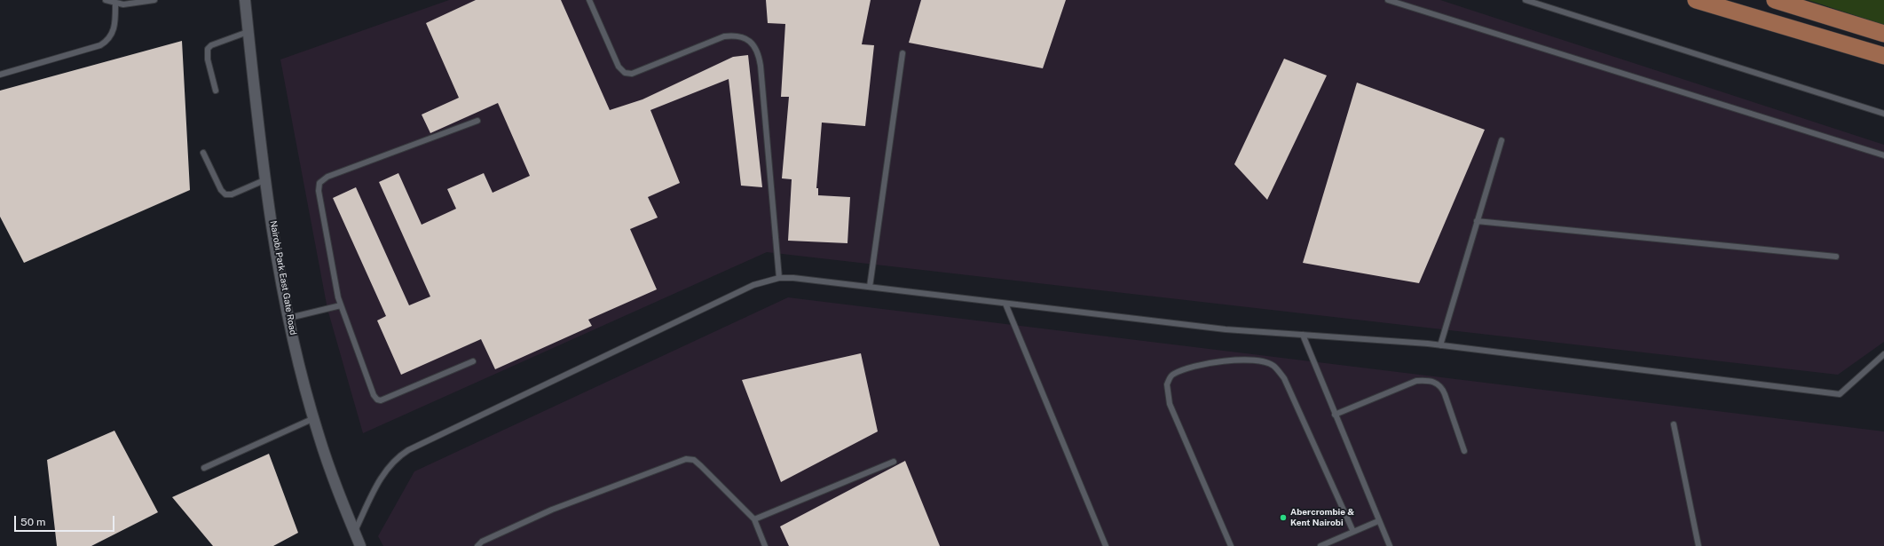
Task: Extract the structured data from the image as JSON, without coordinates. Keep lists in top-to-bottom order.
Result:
{
  "streets": {
    "street": ["Nairobi Park East Gate Road"]
  },
  "places": ["Abercrombie & Kent Nairobi"],
  "scale_bar": "50 m"
}
